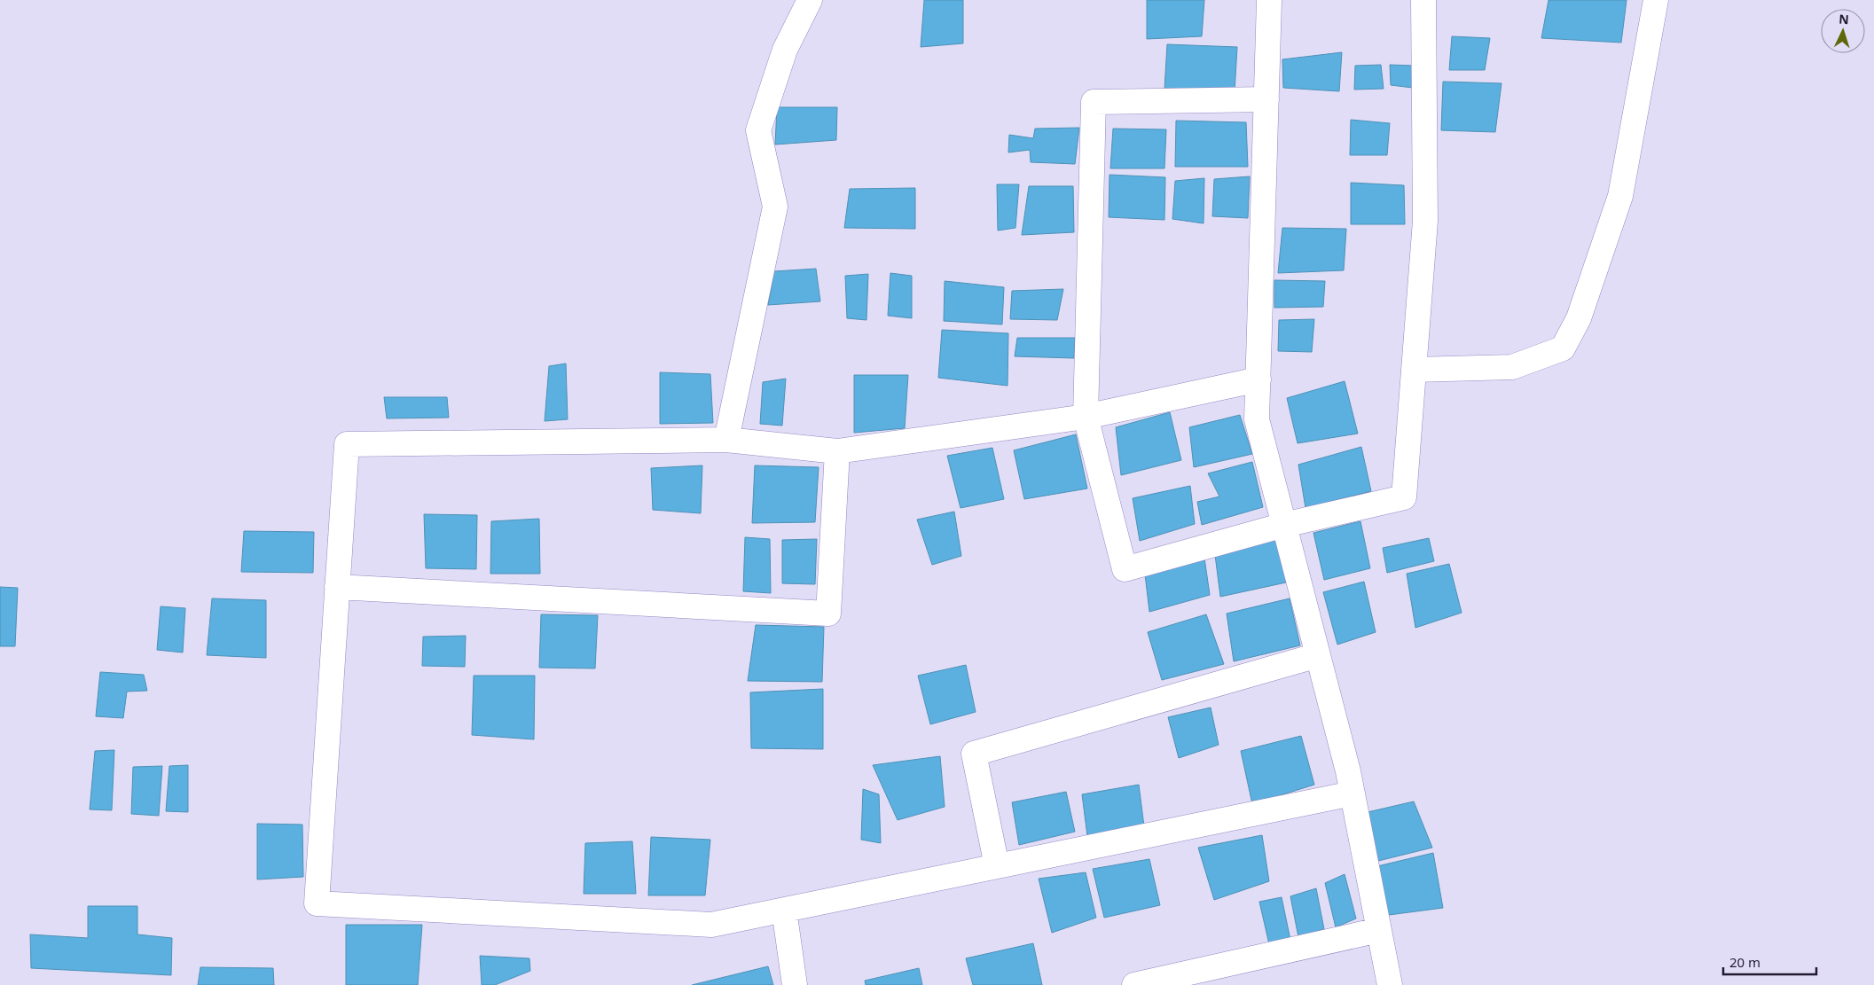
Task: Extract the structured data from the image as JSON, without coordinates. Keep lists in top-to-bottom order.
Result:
{
  "scale_bar": "20 m",
  "north": "top"
}
